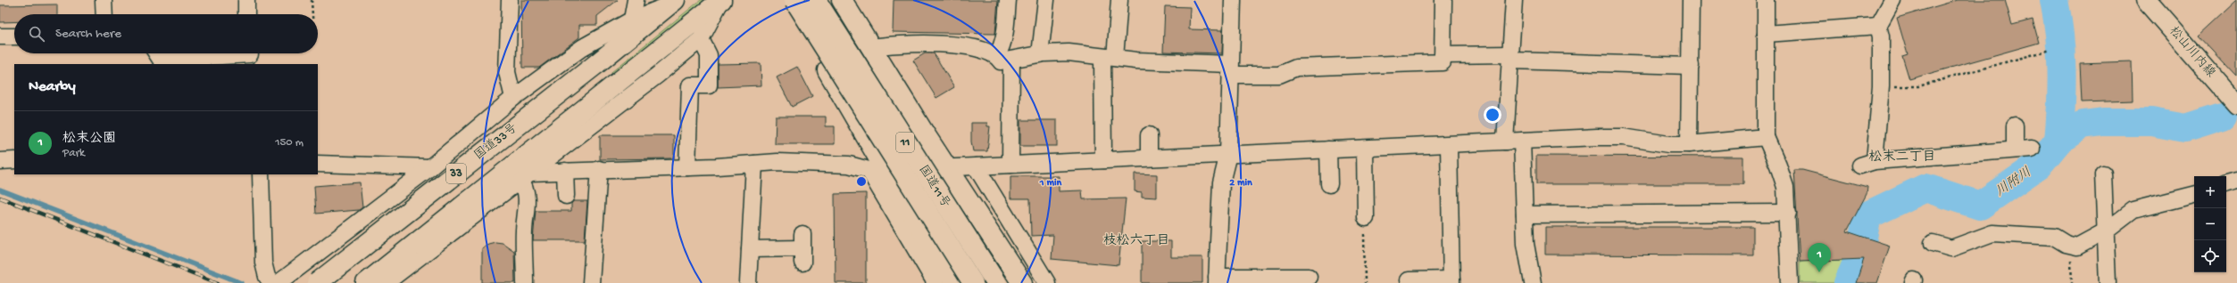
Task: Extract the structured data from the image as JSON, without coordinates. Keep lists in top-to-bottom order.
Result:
{
  "streets": {
    "main road": [
      "松山川内線",
      "国道33号",
      "11",
      "33",
      "国道11号"
    ]
  },
  "districts": ["松末二丁目", "枝松六丁目"],
  "water": ["川附川"],
  "page": {
    "search": "Search here",
    "heading": "Nearby",
    "list": [
      {
        "mark": "1",
        "name": "松末公園",
        "note": "Park",
        "value": "150 m"
      }
    ],
    "map_buttons": ["+", "−"],
    "pins": "1"
  },
  "rings": ["1 min", "2 min"]
}
